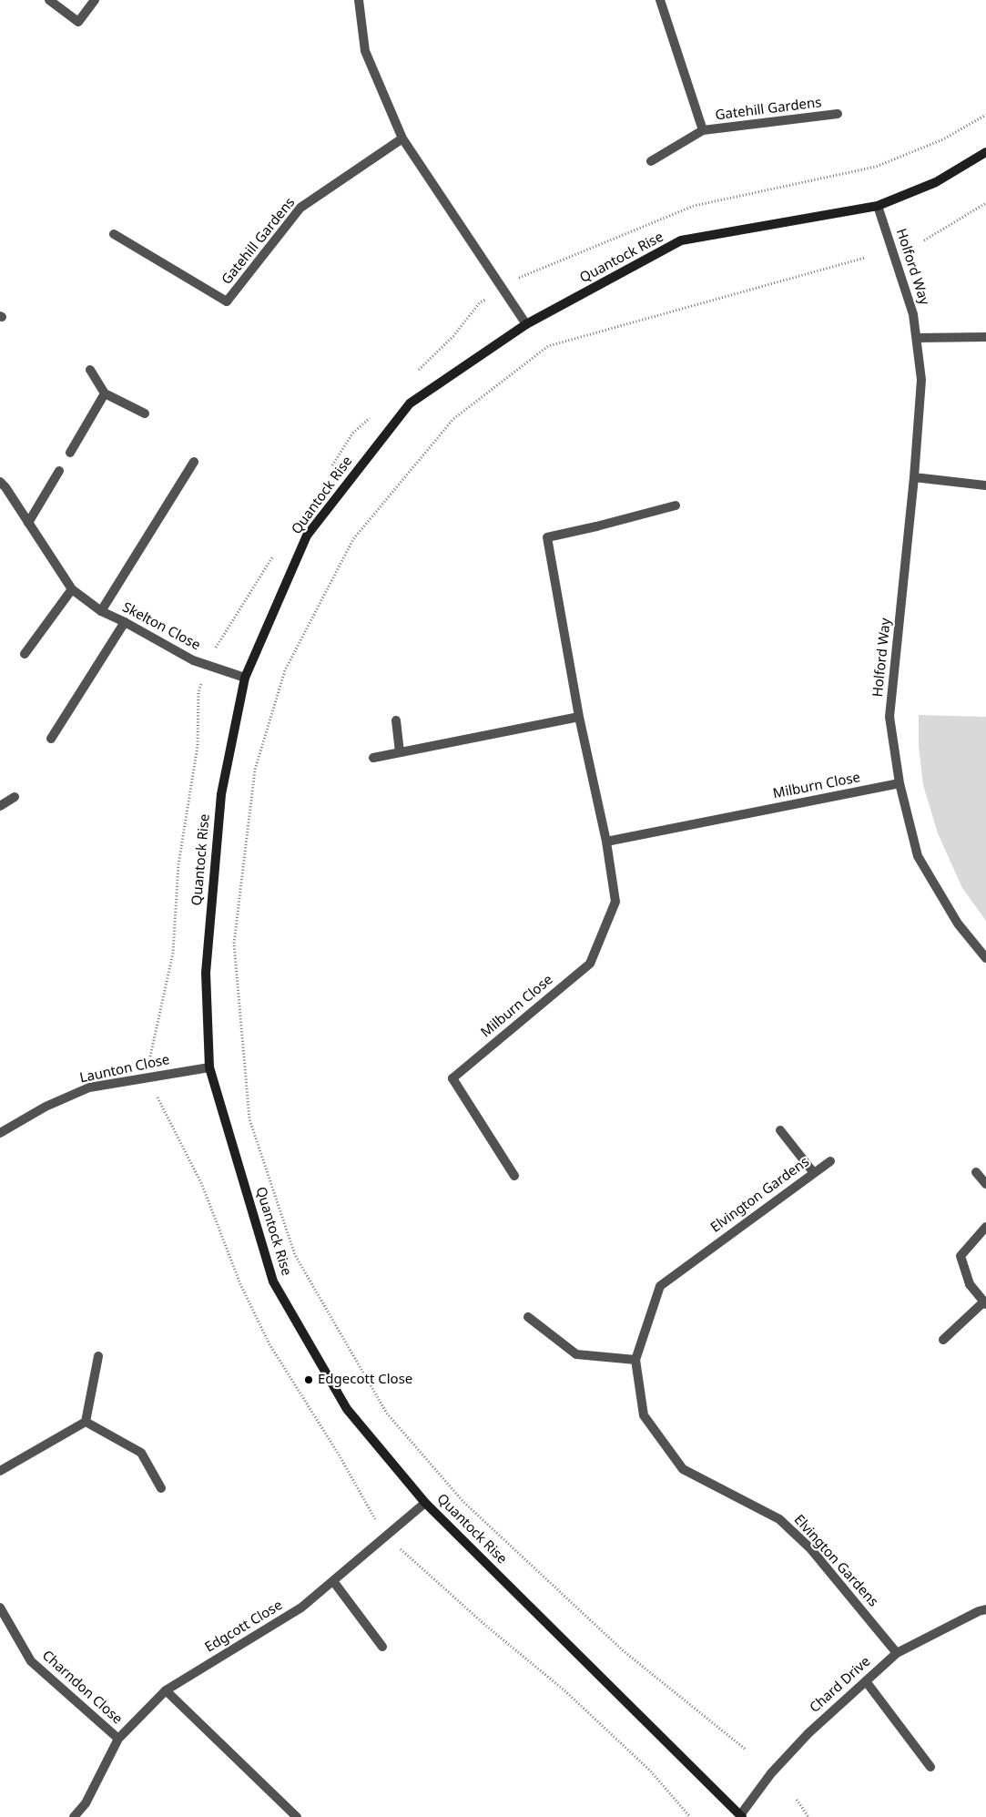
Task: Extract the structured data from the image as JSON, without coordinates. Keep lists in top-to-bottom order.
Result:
{
  "streets": {
    "street": [
      "Gatehill Gardens",
      "Quantock Rise",
      "Holford Way",
      "Skelton Close",
      "Milburn Close",
      "Launton Close",
      "Elvington Gardens",
      "Edgcott Close",
      "Chard Drive",
      "Charndon Close"
    ]
  },
  "crossings": [
    ["Quantock Rise", "Holford Way"],
    ["Quantock Rise", "Skelton Close"],
    ["Quantock Rise", "Launton Close"],
    ["Quantock Rise", "Edgcott Close"],
    ["Quantock Rise", "Chard Drive"],
    ["Holford Way", "Milburn Close"],
    ["Elvington Gardens", "Chard Drive"],
    ["Edgcott Close", "Charndon Close"]
  ],
  "places": ["Edgecott Close"]
}
